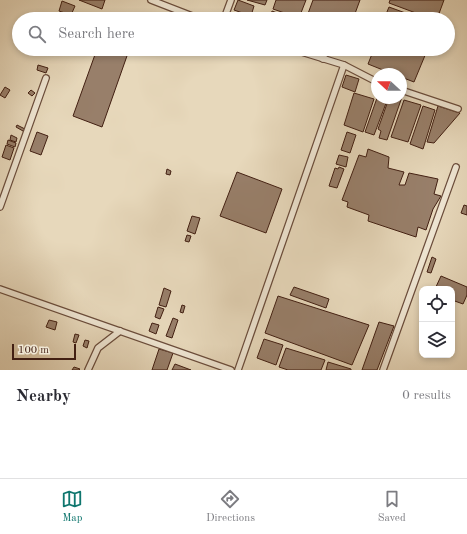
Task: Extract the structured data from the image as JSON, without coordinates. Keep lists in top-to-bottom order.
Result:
{
  "scale_bar": "100 m",
  "north": "left",
  "page": {
    "search": "Search here",
    "scale": "100 m",
    "heading": ["Nearby", "0 results"],
    "nav": ["Map", "Directions", "Saved"]
  }
}
